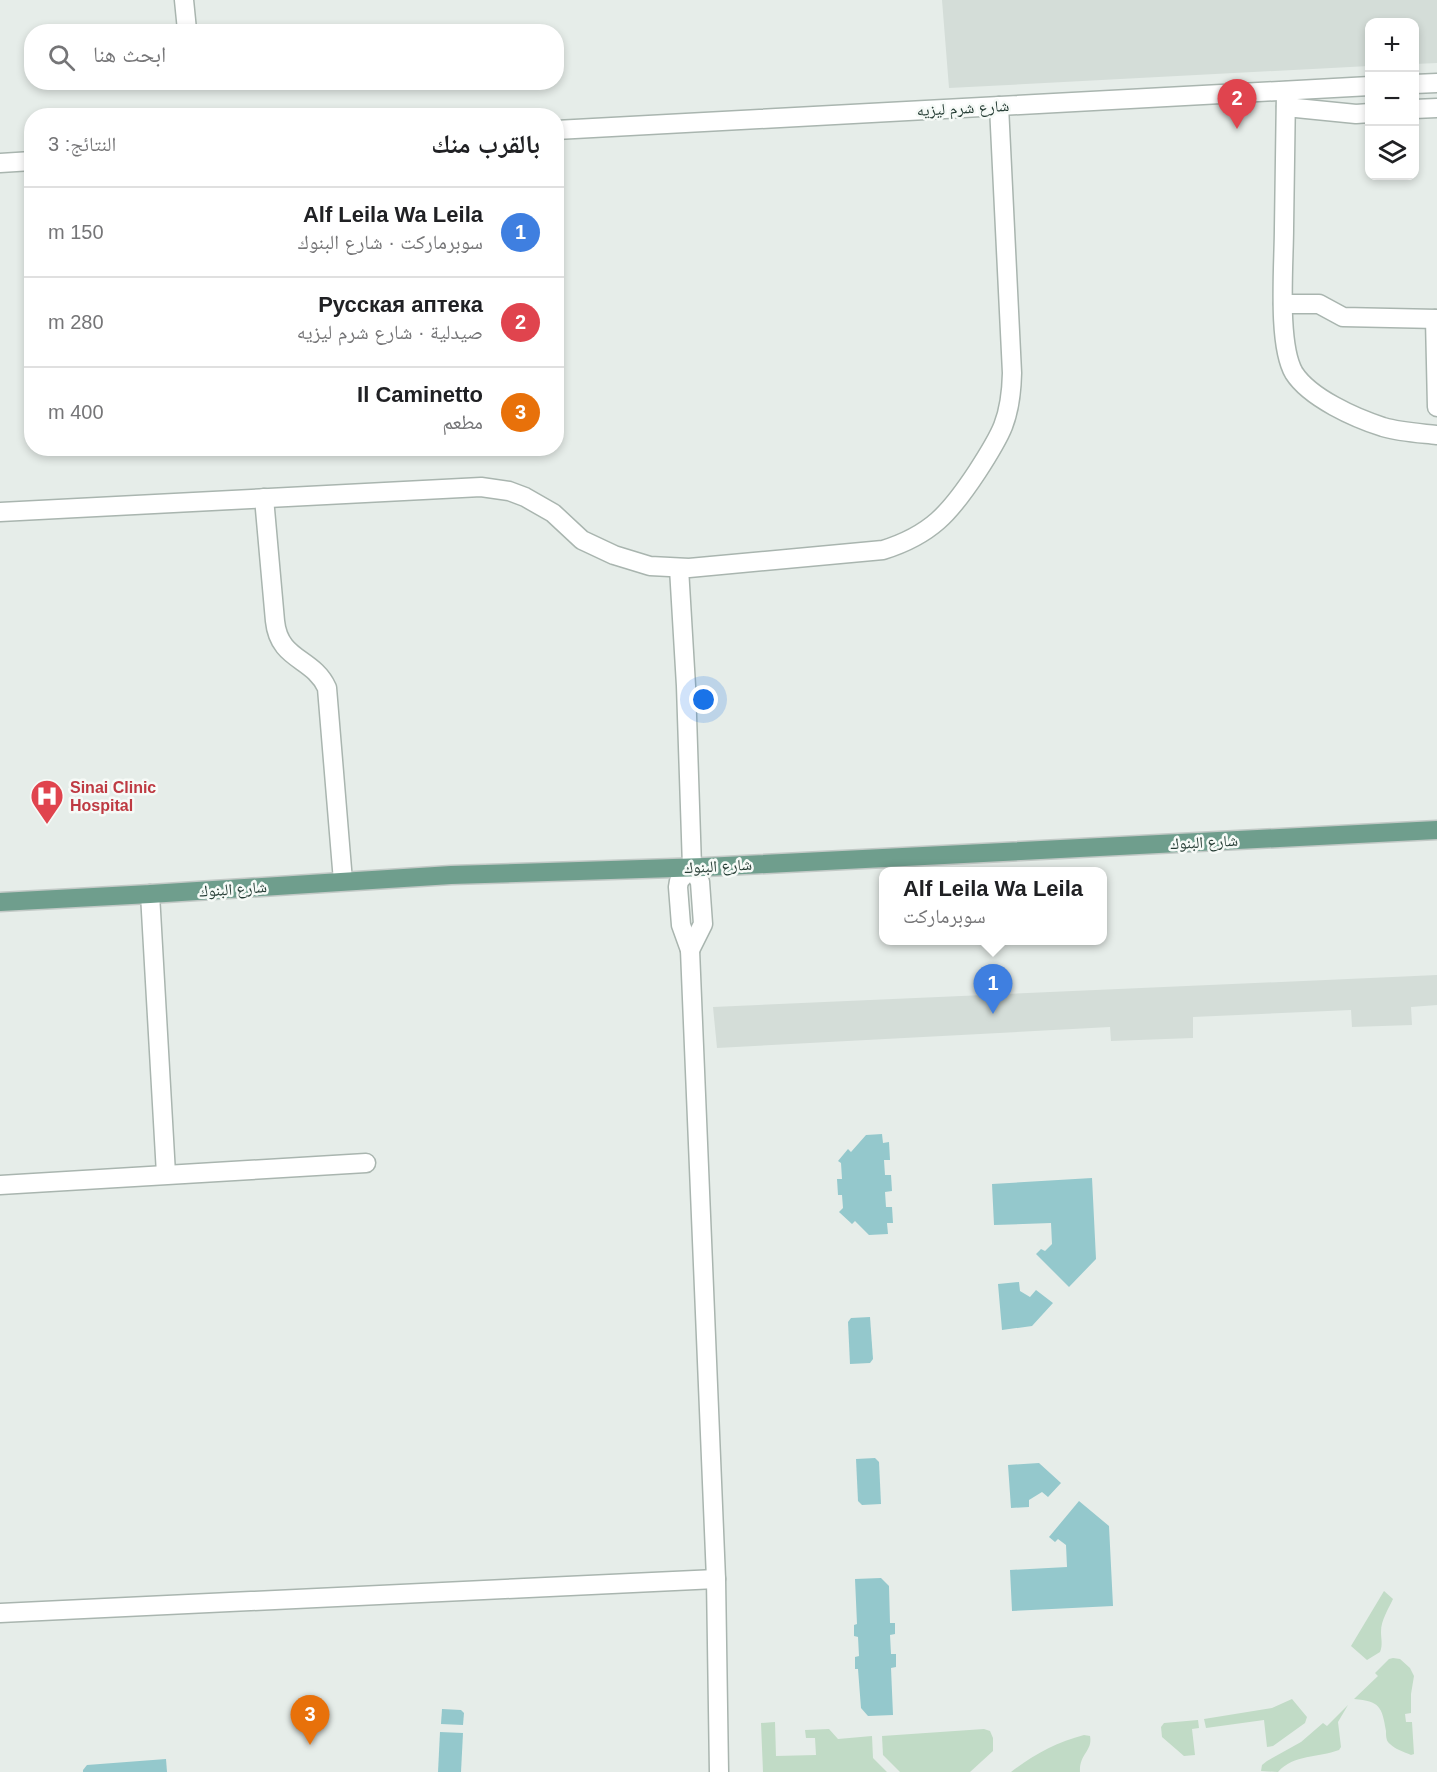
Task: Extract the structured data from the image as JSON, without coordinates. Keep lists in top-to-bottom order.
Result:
{
  "streets": {
    "main road": ["شارع البنوك"],
    "street": ["شارع شرم ليزيه"]
  },
  "places": {
    "hospital": ["Sinai Clinic Hospital"]
  },
  "page": {
    "map_buttons": ["+", "−"],
    "search": "ابحث هنا",
    "pins": ["2", "1", "3"],
    "heading": ["بالقرب منك", "النتائج: 3"],
    "list": [
      {
        "mark": "1",
        "name": "Alf Leila Wa Leila",
        "note": "سوبرماركت · شارع البنوك",
        "value": "150 m"
      },
      {
        "mark": "2",
        "name": "Русская аптека",
        "note": "صيدلية · شارع شرم ليزيه",
        "value": "280 m"
      },
      {
        "mark": "3",
        "name": "Il Caminetto",
        "note": "مطعم",
        "value": "400 m"
      }
    ],
    "popup": ["Alf Leila Wa Leila", "سوبرماركت"]
  }
}
